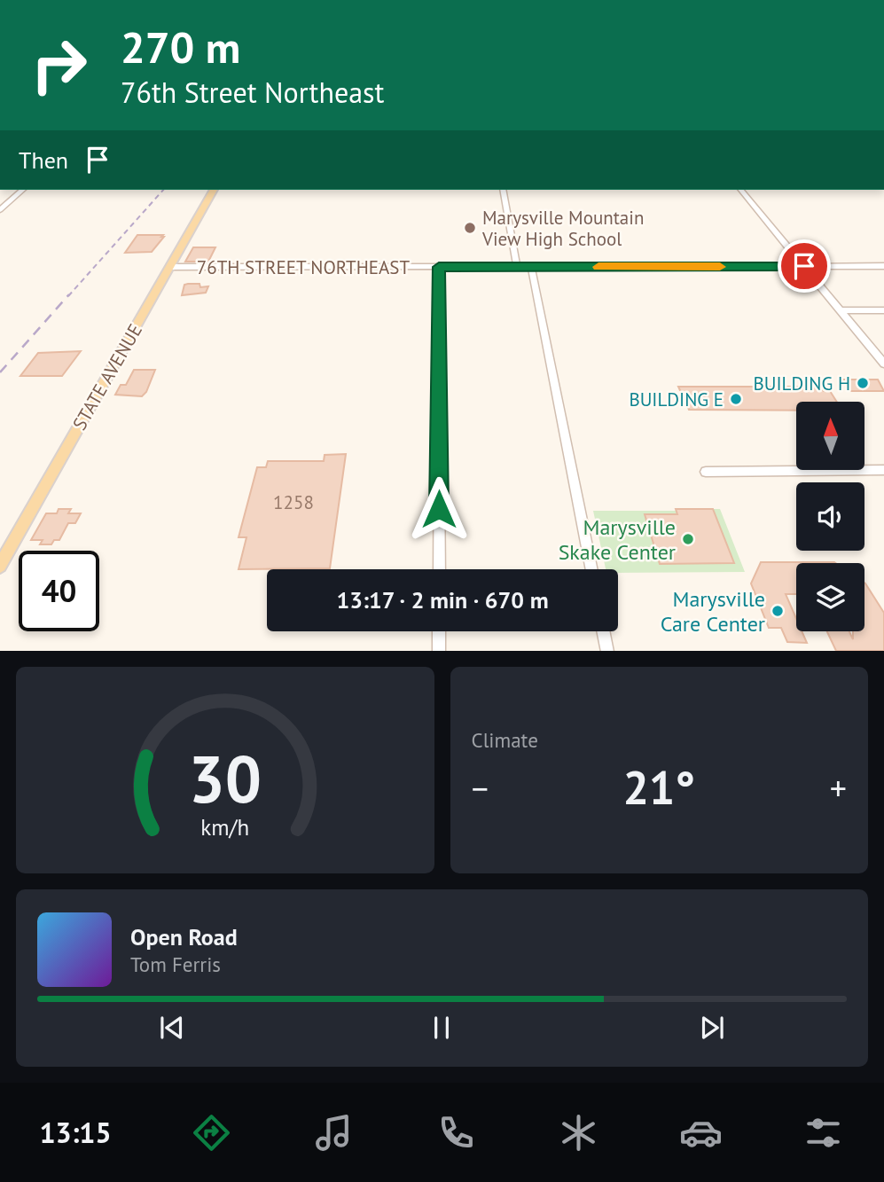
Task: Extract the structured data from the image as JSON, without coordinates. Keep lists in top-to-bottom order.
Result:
{
  "streets": {
    "main road": ["STATE AVENUE"],
    "street": ["76TH STREET NORTHEAST"]
  },
  "crossings": [
    ["76TH STREET NORTHEAST", "STATE AVENUE"]
  ],
  "places": [
    "Marysville Mountain View High School",
    "BUILDING H",
    "BUILDING E",
    "Marysville Skake Center",
    "Marysville Care Center"
  ],
  "house_numbers": ["1258"],
  "north": "top",
  "page": {
    "turn": ["270 m", "76th Street Northeast"],
    "then": "Then",
    "limit": "40",
    "trip": "13:17 · 2 min · 670 m",
    "tile": "Climate",
    "heat": ["−", "21°", "+"],
    "song": ["Open Road", "Tom Ferris"],
    "tabs": "13:15",
    "gauge": ["30", "km/h"]
  }
}
